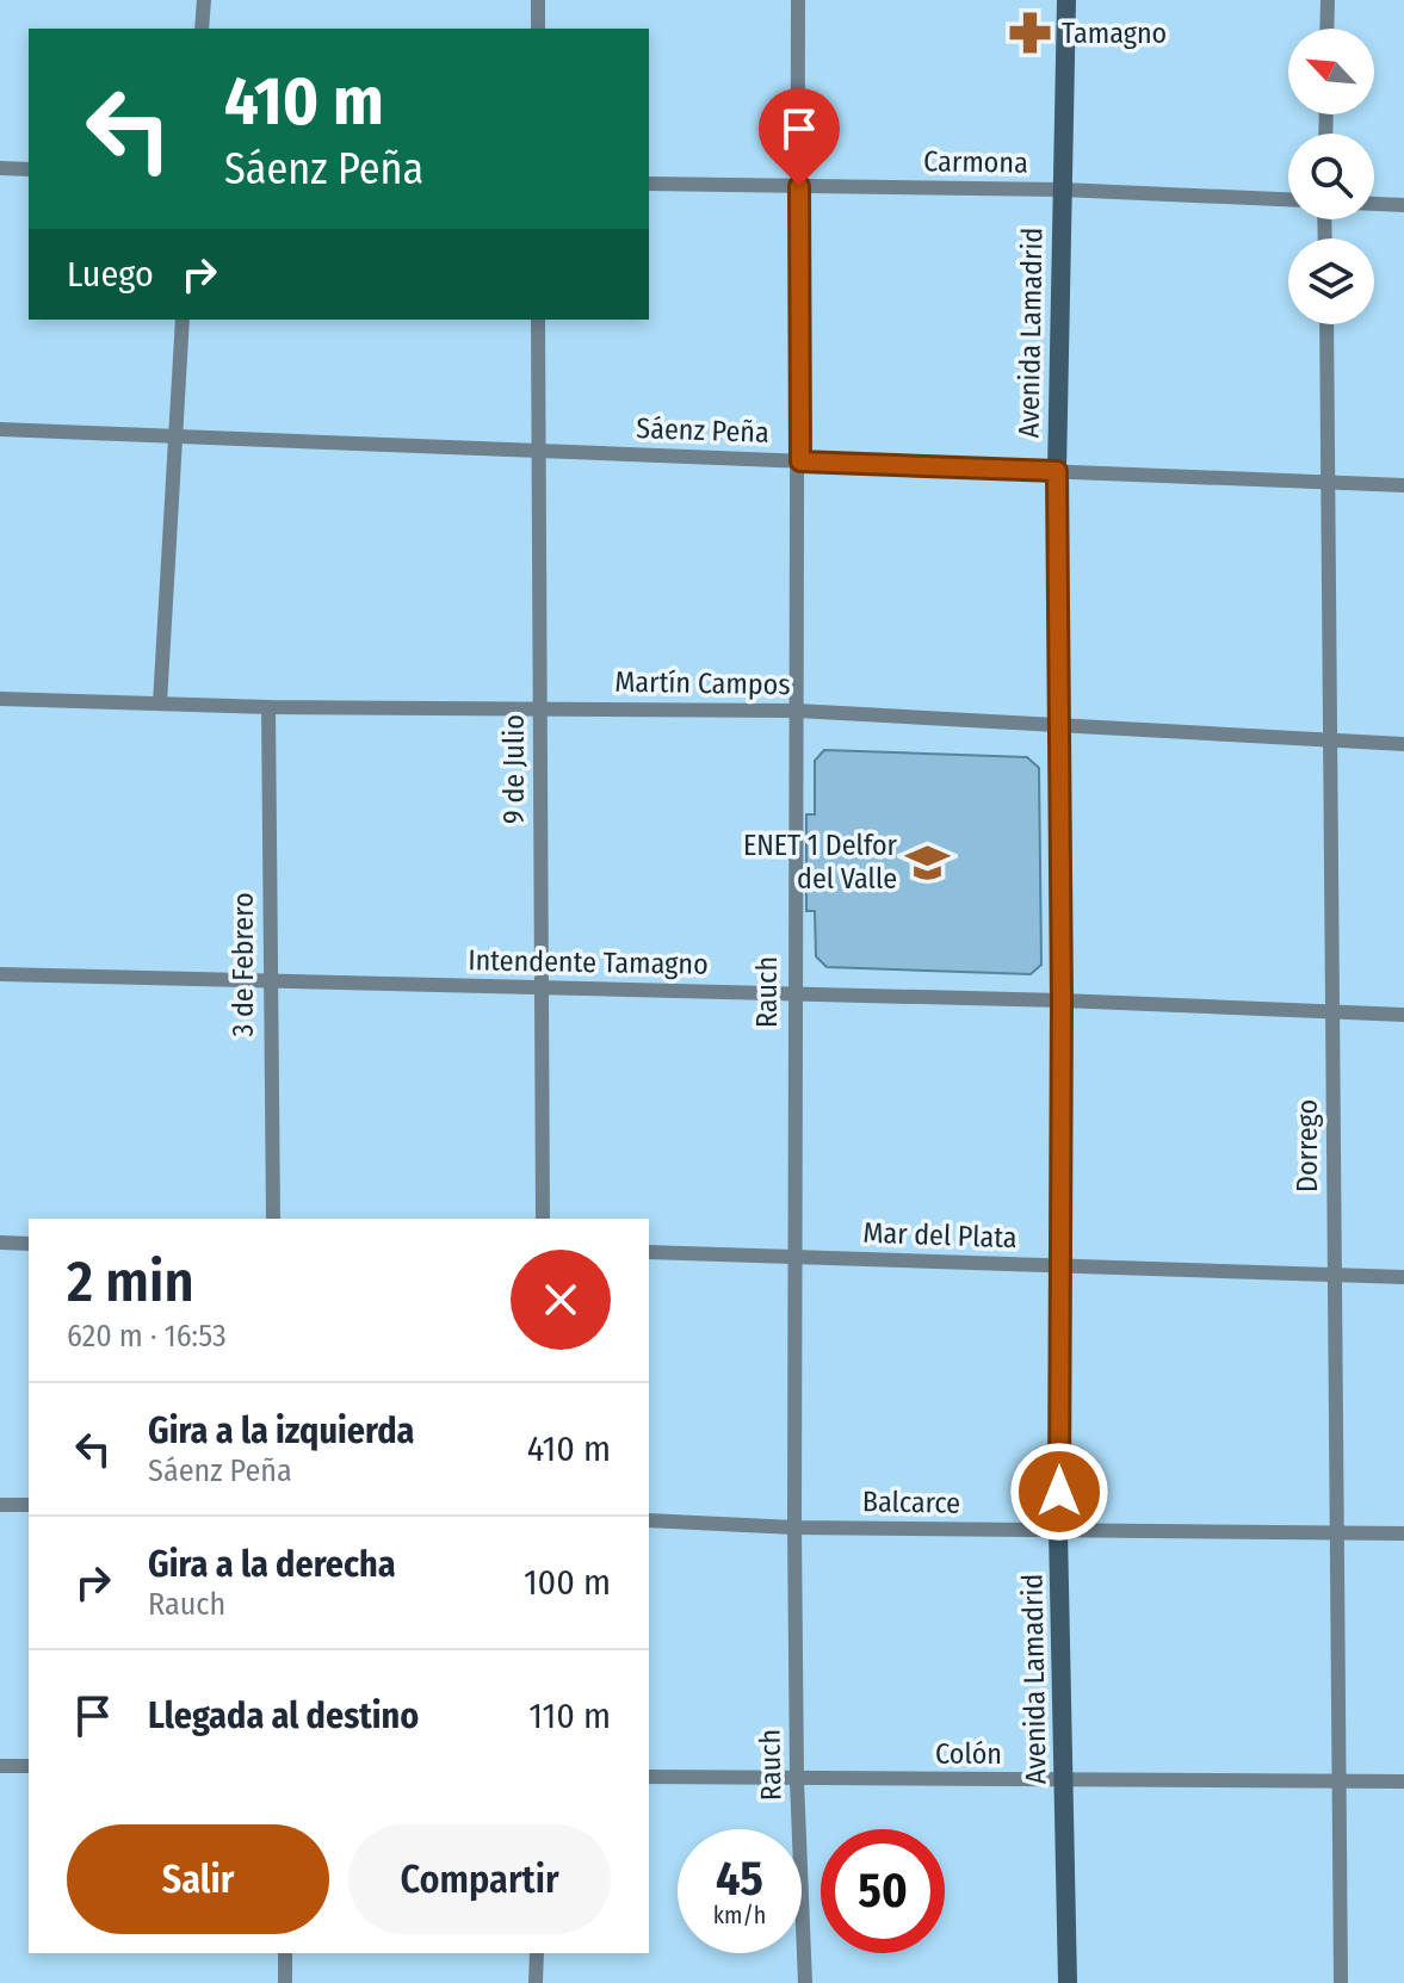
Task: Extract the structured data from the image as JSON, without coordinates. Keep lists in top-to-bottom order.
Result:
{
  "streets": {
    "main road": ["Avenida Lamadrid"],
    "street": [
      "Carmona",
      "Sáenz Peña",
      "Martín Campos",
      "9 de Julio",
      "Intendente Tamagno",
      "3 de Febrero",
      "Rauch",
      "Dorrego",
      "Mar del Plata",
      "Balcarce",
      "Colón"
    ]
  },
  "crossings": [
    ["Carmona", "Avenida Lamadrid"],
    ["Carmona", "Rauch"],
    ["Avenida Lamadrid", "Sáenz Peña"],
    ["Avenida Lamadrid", "Martín Campos"],
    ["Avenida Lamadrid", "Intendente Tamagno"],
    ["Avenida Lamadrid", "Mar del Plata"],
    ["Avenida Lamadrid", "Balcarce"],
    ["Avenida Lamadrid", "Colón"],
    ["Sáenz Peña", "9 de Julio"],
    ["Sáenz Peña", "Rauch"],
    ["Sáenz Peña", "Dorrego"],
    ["Martín Campos", "9 de Julio"],
    ["Martín Campos", "3 de Febrero"],
    ["Martín Campos", "Rauch"],
    ["Martín Campos", "Dorrego"],
    ["9 de Julio", "Intendente Tamagno"],
    ["Intendente Tamagno", "3 de Febrero"],
    ["Intendente Tamagno", "Rauch"],
    ["Intendente Tamagno", "Dorrego"],
    ["Rauch", "Mar del Plata"],
    ["Rauch", "Balcarce"],
    ["Rauch", "Colón"],
    ["Dorrego", "Mar del Plata"],
    ["Dorrego", "Balcarce"],
    ["Dorrego", "Colón"]
  ],
  "places": {
    "pharmacy": ["Tamagno"],
    "school or university": ["ENET 1 Delfor del Valle"]
  },
  "north": "top left",
  "page": {
    "turn": ["410 m", "Sáenz Peña"],
    "then": "Luego",
    "heading": ["2 min", "620 m · 16:53"],
    "list": [
      {
        "name": "Gira a la izquierda",
        "note": "Sáenz Peña",
        "value": "410 m"
      },
      {
        "name": "Gira a la derecha",
        "note": "Rauch",
        "value": "100 m"
      },
      {
        "name": "Llegada al destino",
        "value": "110 m"
      }
    ],
    "buttons": ["Salir", "Compartir"],
    "speed": "45 km/h",
    "limit": "50"
  }
}
